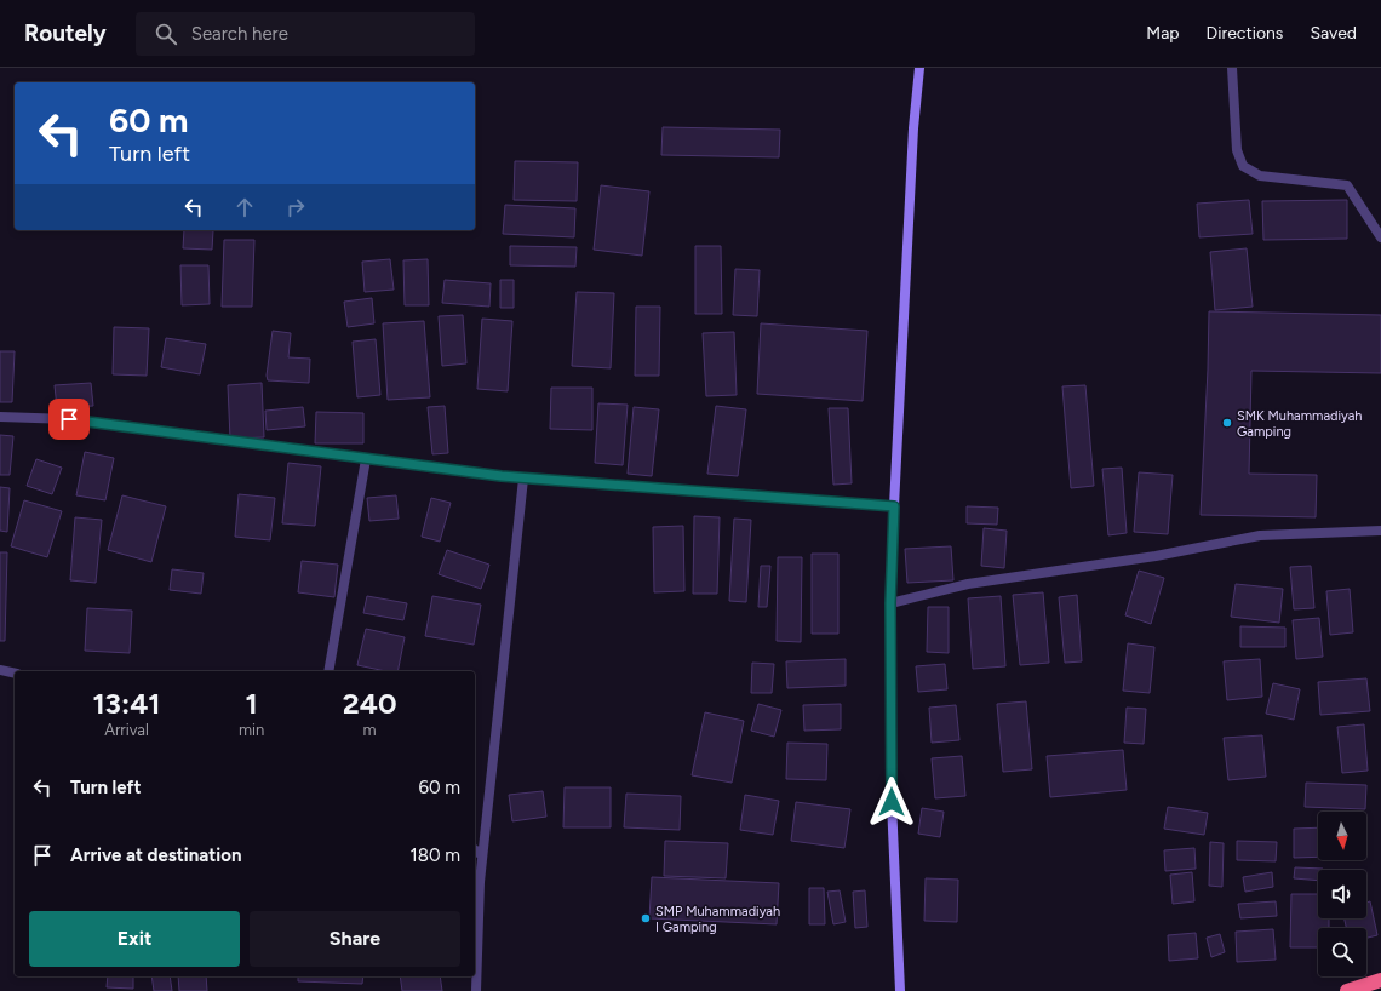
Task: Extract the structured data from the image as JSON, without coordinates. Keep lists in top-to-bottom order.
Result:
{
  "places": ["SMK Muhammadiyah Gamping", "SMP Muhammadiyah I Gamping"],
  "north": "bottom",
  "page": {
    "header": "Routely",
    "search": "Search here",
    "nav": ["Map", "Directions", "Saved"],
    "turn": ["60 m", "Turn left"],
    "eta": [
      "13:41",
      "Arrival",
      "1",
      "min",
      "240",
      "m"
    ],
    "list": [
      {
        "name": "Turn left",
        "value": "60 m"
      },
      {
        "name": "Arrive at destination",
        "value": "180 m"
      }
    ],
    "buttons": ["Exit", "Share"]
  }
}
